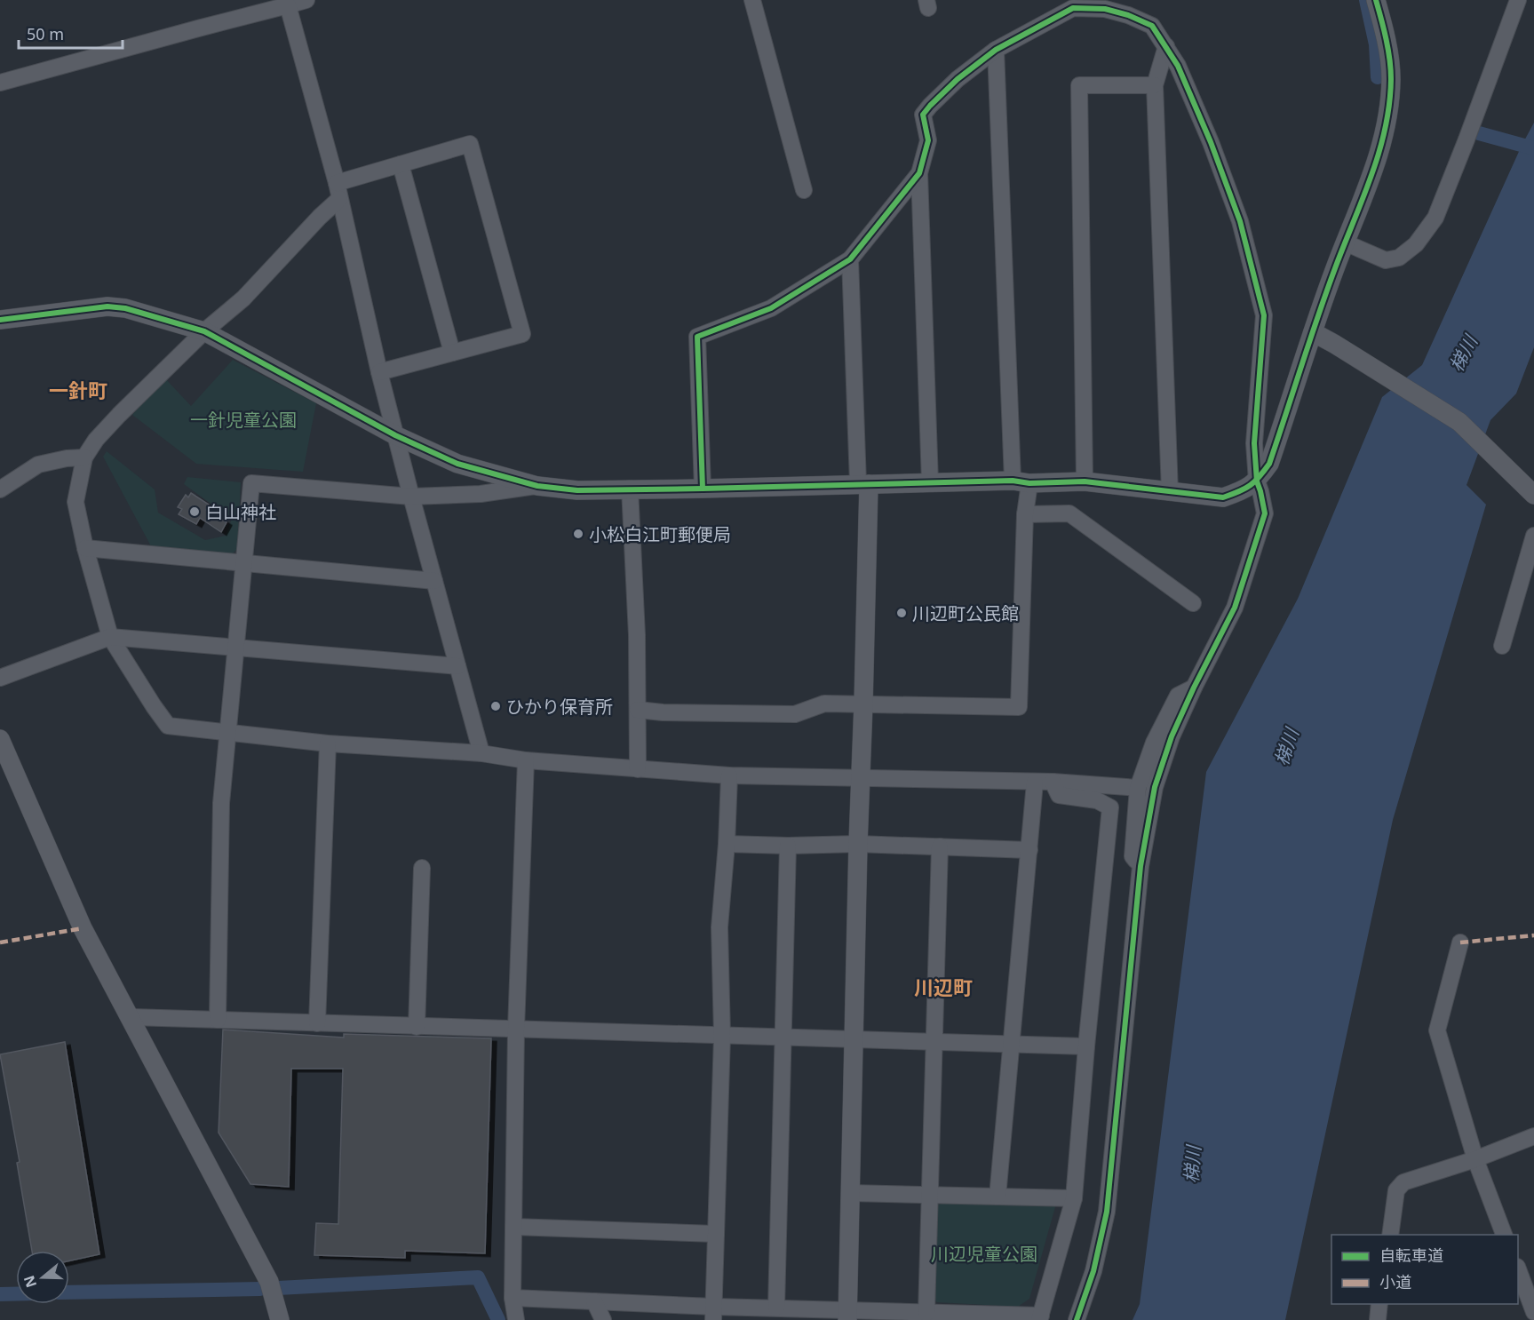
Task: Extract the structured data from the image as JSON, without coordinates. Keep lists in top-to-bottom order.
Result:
{
  "districts": ["一針町", "川辺町"],
  "water": ["梯川"],
  "parks": ["一針児童公園", "川辺児童公園"],
  "places": [
    "白山神社",
    "小松白江町郵便局",
    "川辺町公民館",
    "ひかり保育所"
  ],
  "legend": ["自転車道", "小道"],
  "scale_bar": "50 m",
  "north": "left"
}
